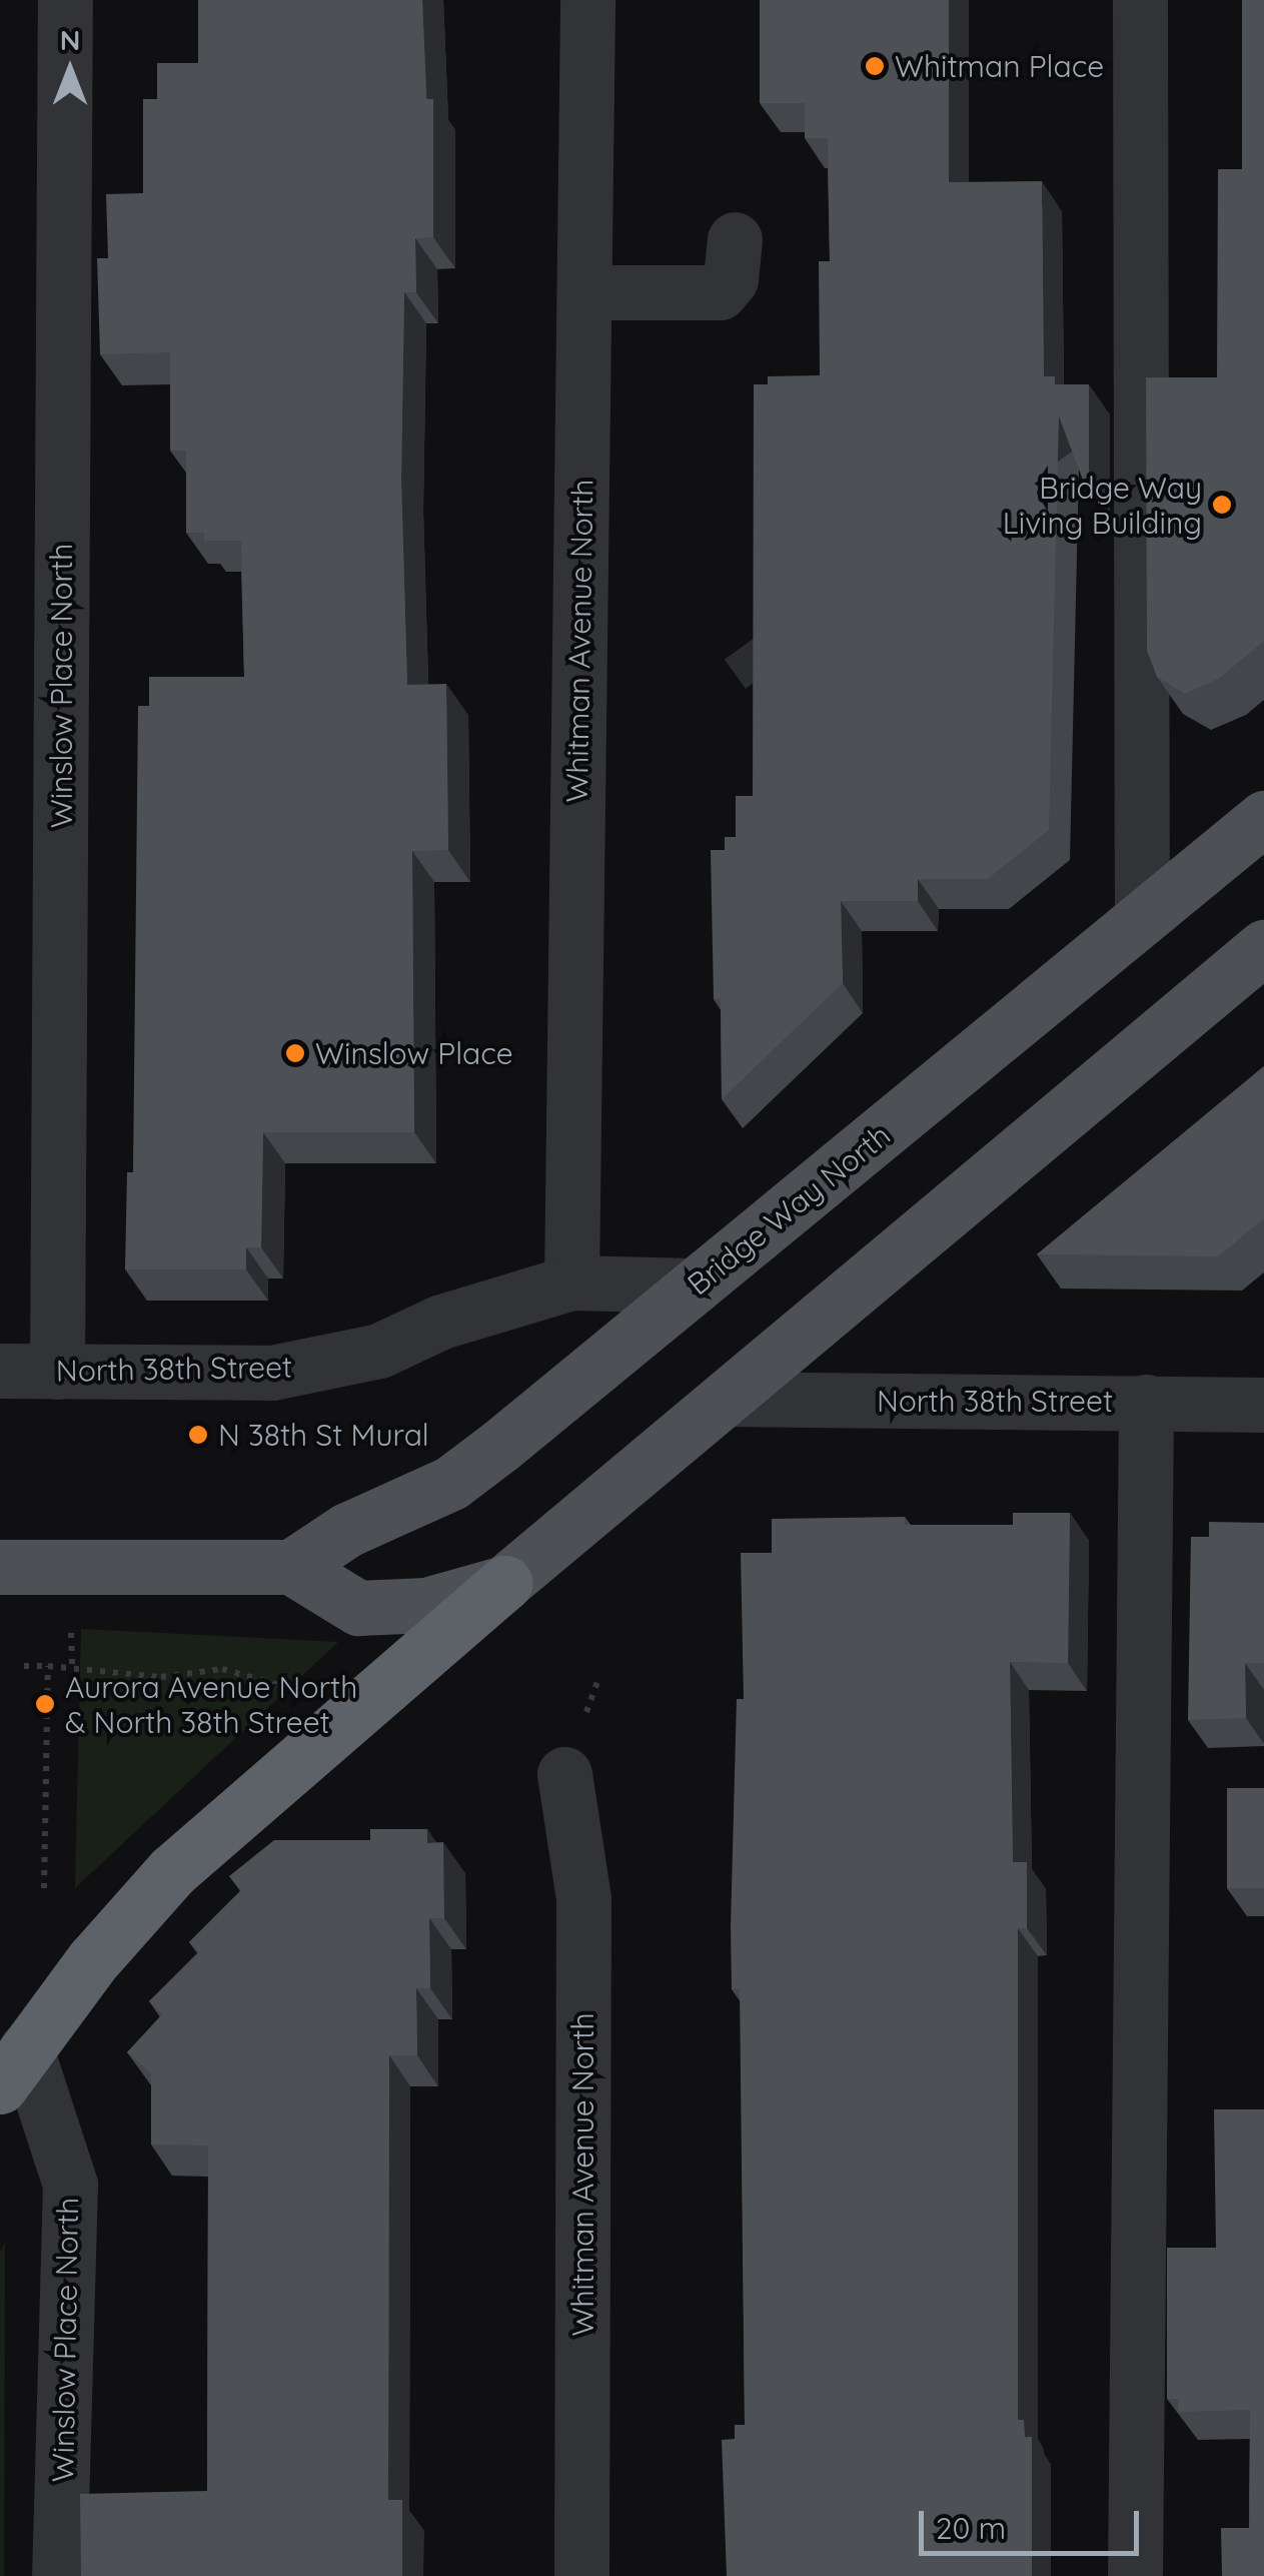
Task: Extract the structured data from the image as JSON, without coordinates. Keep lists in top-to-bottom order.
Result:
{
  "streets": {
    "main road": ["Bridge Way North"],
    "street": ["Whitman Avenue North", "Winslow Place North", "North 38th Street"]
  },
  "crossings": [
    ["Whitman Avenue North", "North 38th Street"],
    ["Winslow Place North", "North 38th Street"],
    ["Bridge Way North", "North 38th Street"]
  ],
  "places": [
    "Whitman Place",
    "Bridge Way Living Building",
    "Winslow Place",
    "N 38th St Mural",
    "Aurora Avenue North & North 38th Street"
  ],
  "scale_bar": "20 m",
  "north": "top"
}
